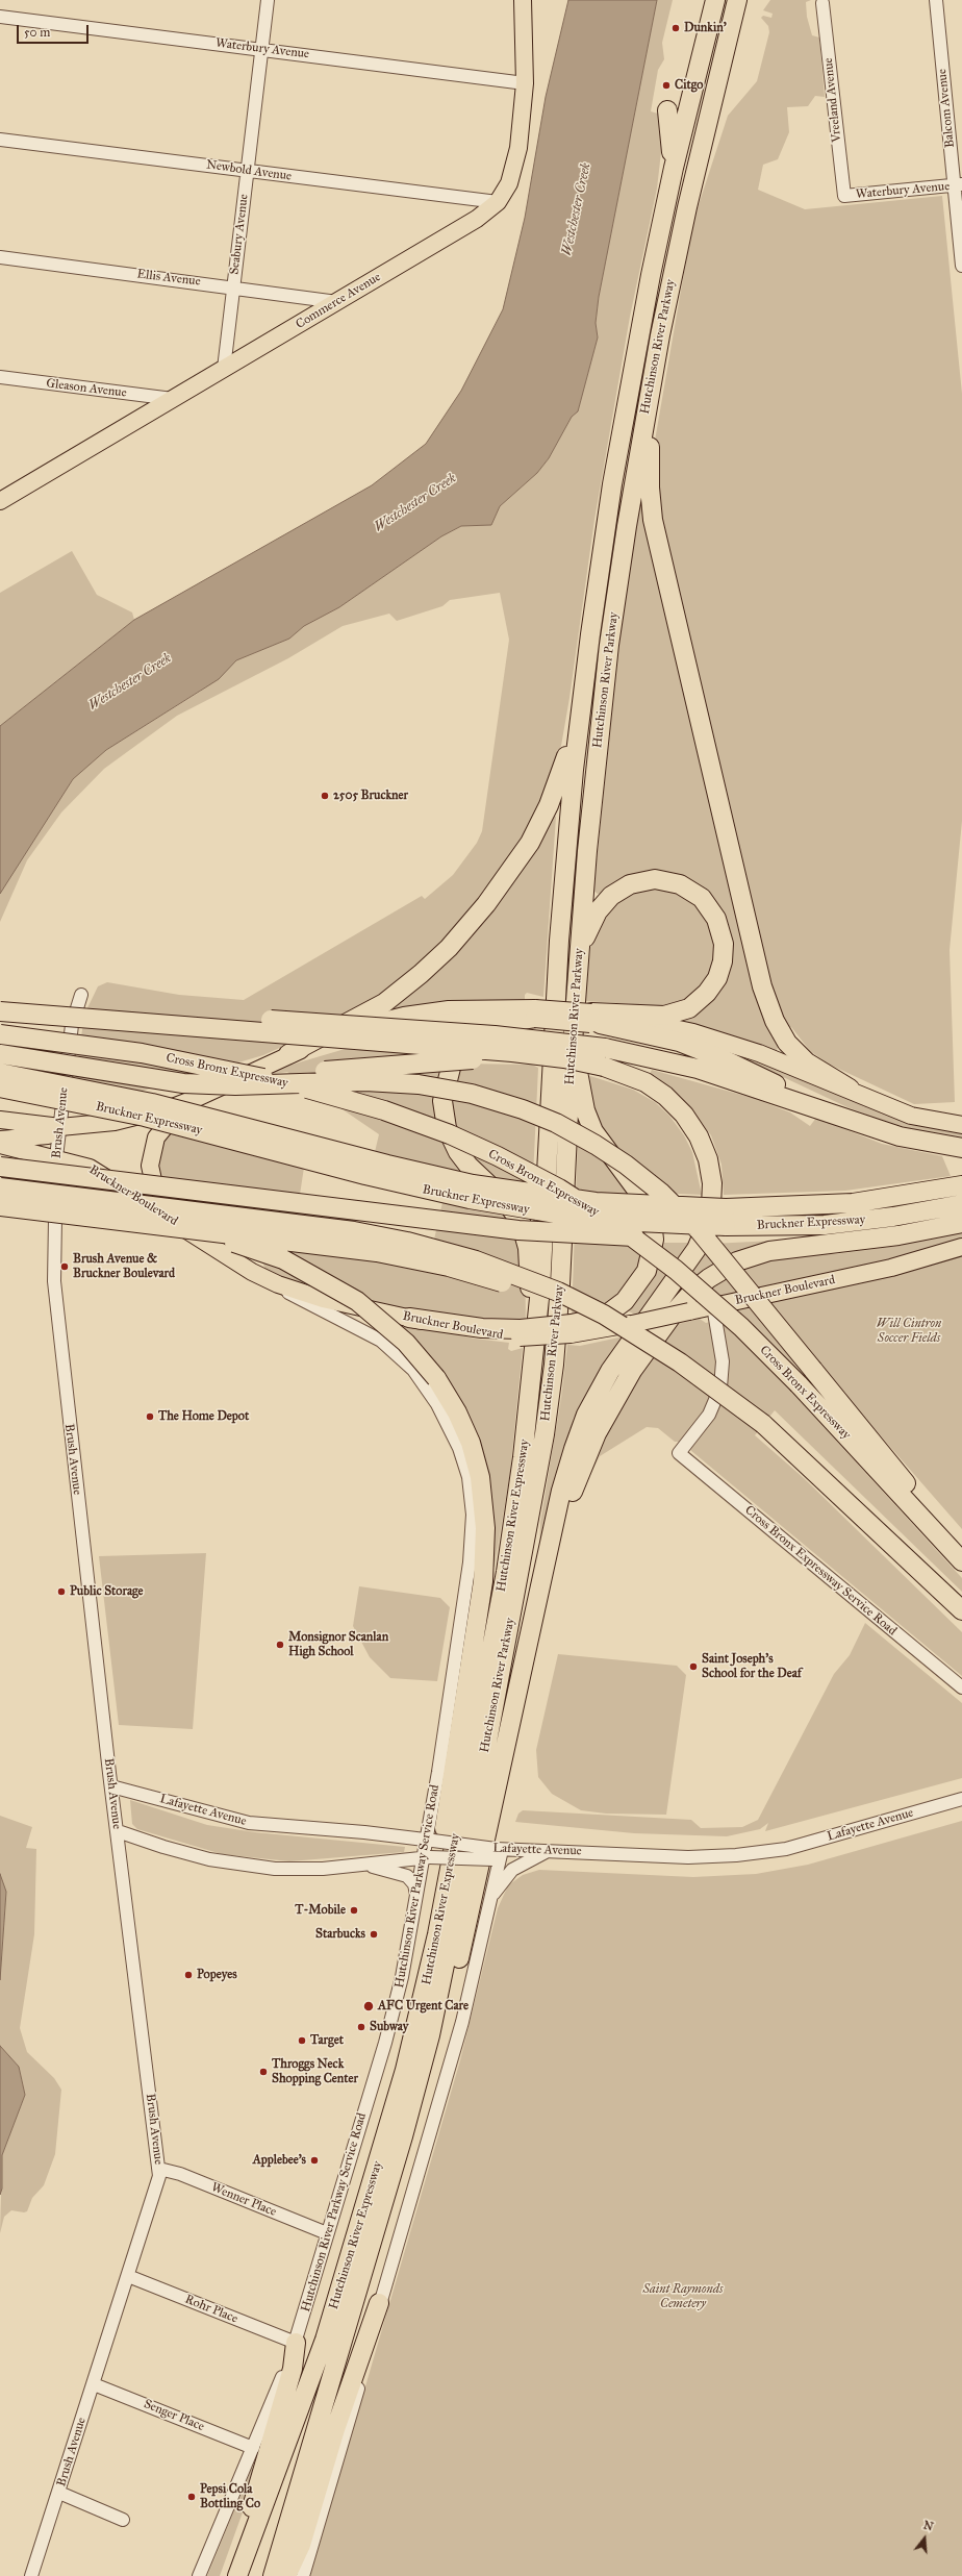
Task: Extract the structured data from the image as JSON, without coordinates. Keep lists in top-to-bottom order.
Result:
{
  "streets": {
    "highway": [
      "Hutchinson River Parkway",
      "Cross Bronx Expressway",
      "Bruckner Expressway",
      "Hutchinson River Expressway"
    ],
    "main road": ["Commerce Avenue", "Bruckner Boulevard"],
    "street": [
      "Waterbury Avenue",
      "Vreeland Avenue",
      "Balcom Avenue",
      "Newbold Avenue",
      "Seabury Avenue",
      "Ellis Avenue",
      "Gleason Avenue",
      "Brush Avenue",
      "Cross Bronx Expressway Service Road",
      "Lafayette Avenue",
      "Hutchinson River Parkway Service Road",
      "Wenner Place",
      "Rohr Place",
      "Senger Place"
    ]
  },
  "crossings": [
    ["Waterbury Avenue", "Vreeland Avenue"],
    ["Waterbury Avenue", "Balcom Avenue"],
    ["Waterbury Avenue", "Seabury Avenue"],
    ["Waterbury Avenue", "Commerce Avenue"],
    ["Newbold Avenue", "Seabury Avenue"],
    ["Newbold Avenue", "Commerce Avenue"],
    ["Seabury Avenue", "Ellis Avenue"],
    ["Seabury Avenue", "Commerce Avenue"],
    ["Ellis Avenue", "Commerce Avenue"],
    ["Commerce Avenue", "Gleason Avenue"],
    ["Hutchinson River Parkway", "Hutchinson River Expressway"],
    ["Brush Avenue", "Bruckner Boulevard"],
    ["Brush Avenue", "Lafayette Avenue"],
    ["Brush Avenue", "Wenner Place"],
    ["Brush Avenue", "Rohr Place"],
    ["Brush Avenue", "Senger Place"],
    ["Bruckner Boulevard", "Cross Bronx Expressway Service Road"],
    ["Bruckner Boulevard", "Hutchinson River Parkway Service Road"],
    ["Lafayette Avenue", "Hutchinson River Parkway Service Road"],
    ["Hutchinson River Parkway Service Road", "Wenner Place"],
    ["Hutchinson River Parkway Service Road", "Rohr Place"],
    ["Hutchinson River Parkway Service Road", "Senger Place"]
  ],
  "water": ["Westchester Creek"],
  "parks": ["Will Cintron Soccer Fields", "Saint Raymonds Cemetery"],
  "places": [
    "Dunkin'",
    "Citgo",
    "2505 Bruckner",
    "Brush Avenue & Bruckner Boulevard",
    "The Home Depot",
    "Public Storage",
    "Monsignor Scanlan High School",
    "Saint Joseph's School for the Deaf",
    "T-Mobile",
    "Starbucks",
    "Popeyes",
    "AFC Urgent Care",
    "Subway",
    "Target",
    "Throggs Neck Shopping Center",
    "Applebee's",
    "Pepsi Cola Bottling Co"
  ],
  "scale_bar": "50 m",
  "north": "top"
}
